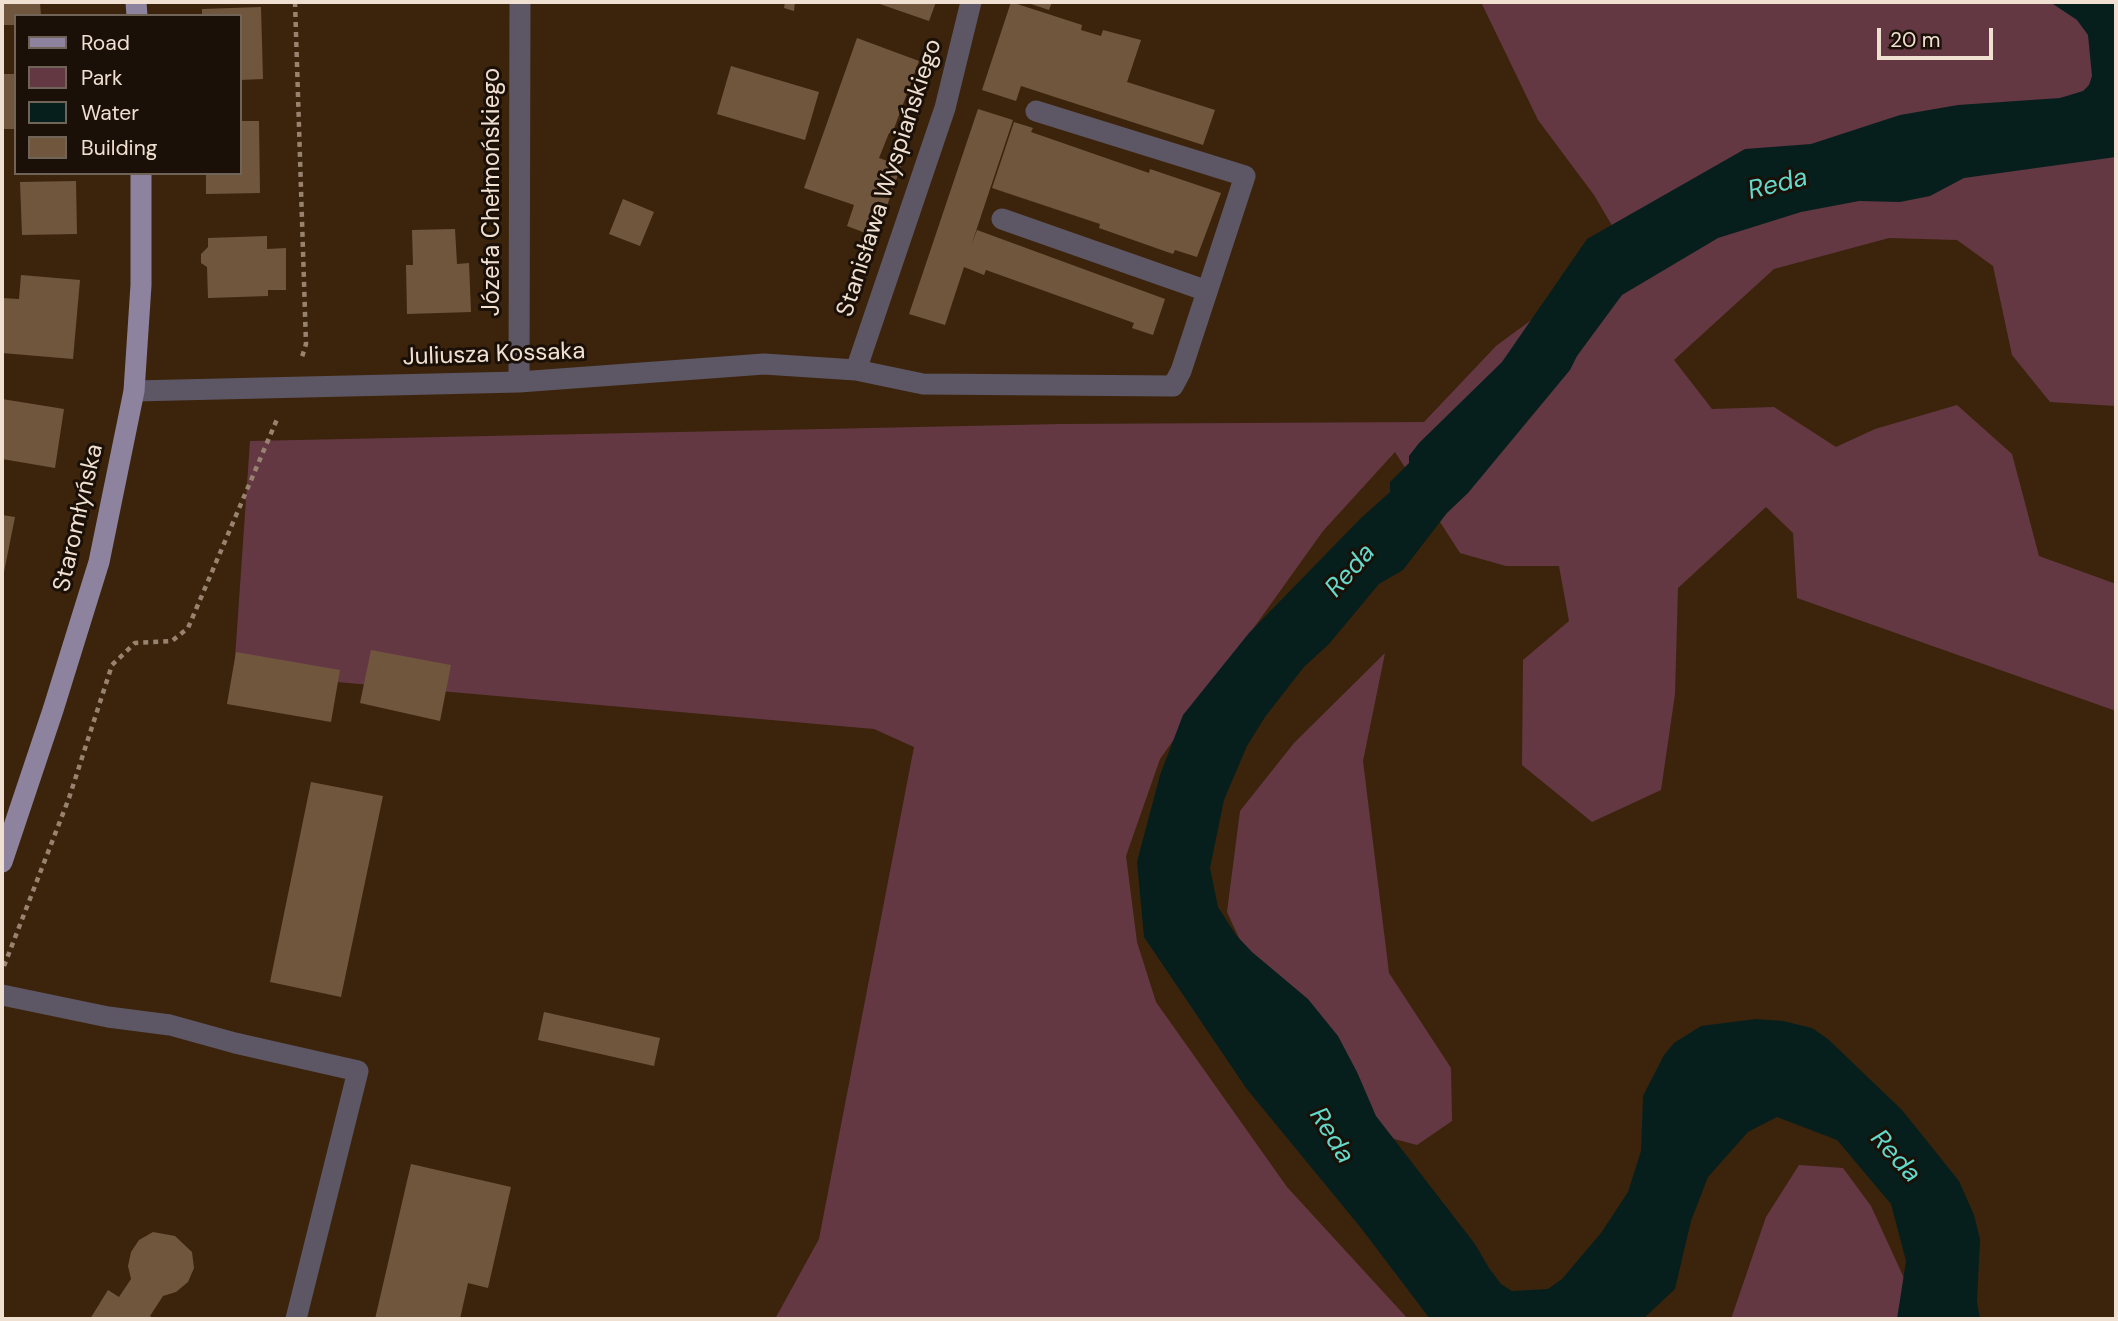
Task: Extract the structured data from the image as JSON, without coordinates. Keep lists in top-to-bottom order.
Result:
{
  "streets": {
    "main road": ["Staromłyńska"],
    "street": ["Stanisława Wyspiańskiego", "Józefa Chełmońskiego", "Juliusza Kossaka"]
  },
  "crossings": [
    ["Stanisława Wyspiańskiego", "Juliusza Kossaka"],
    ["Józefa Chełmońskiego", "Juliusza Kossaka"],
    ["Juliusza Kossaka", "Staromłyńska"]
  ],
  "water": ["Reda"],
  "legend": [
    "Road",
    "Park",
    "Water",
    "Building"
  ],
  "scale_bar": "20 m"
}
